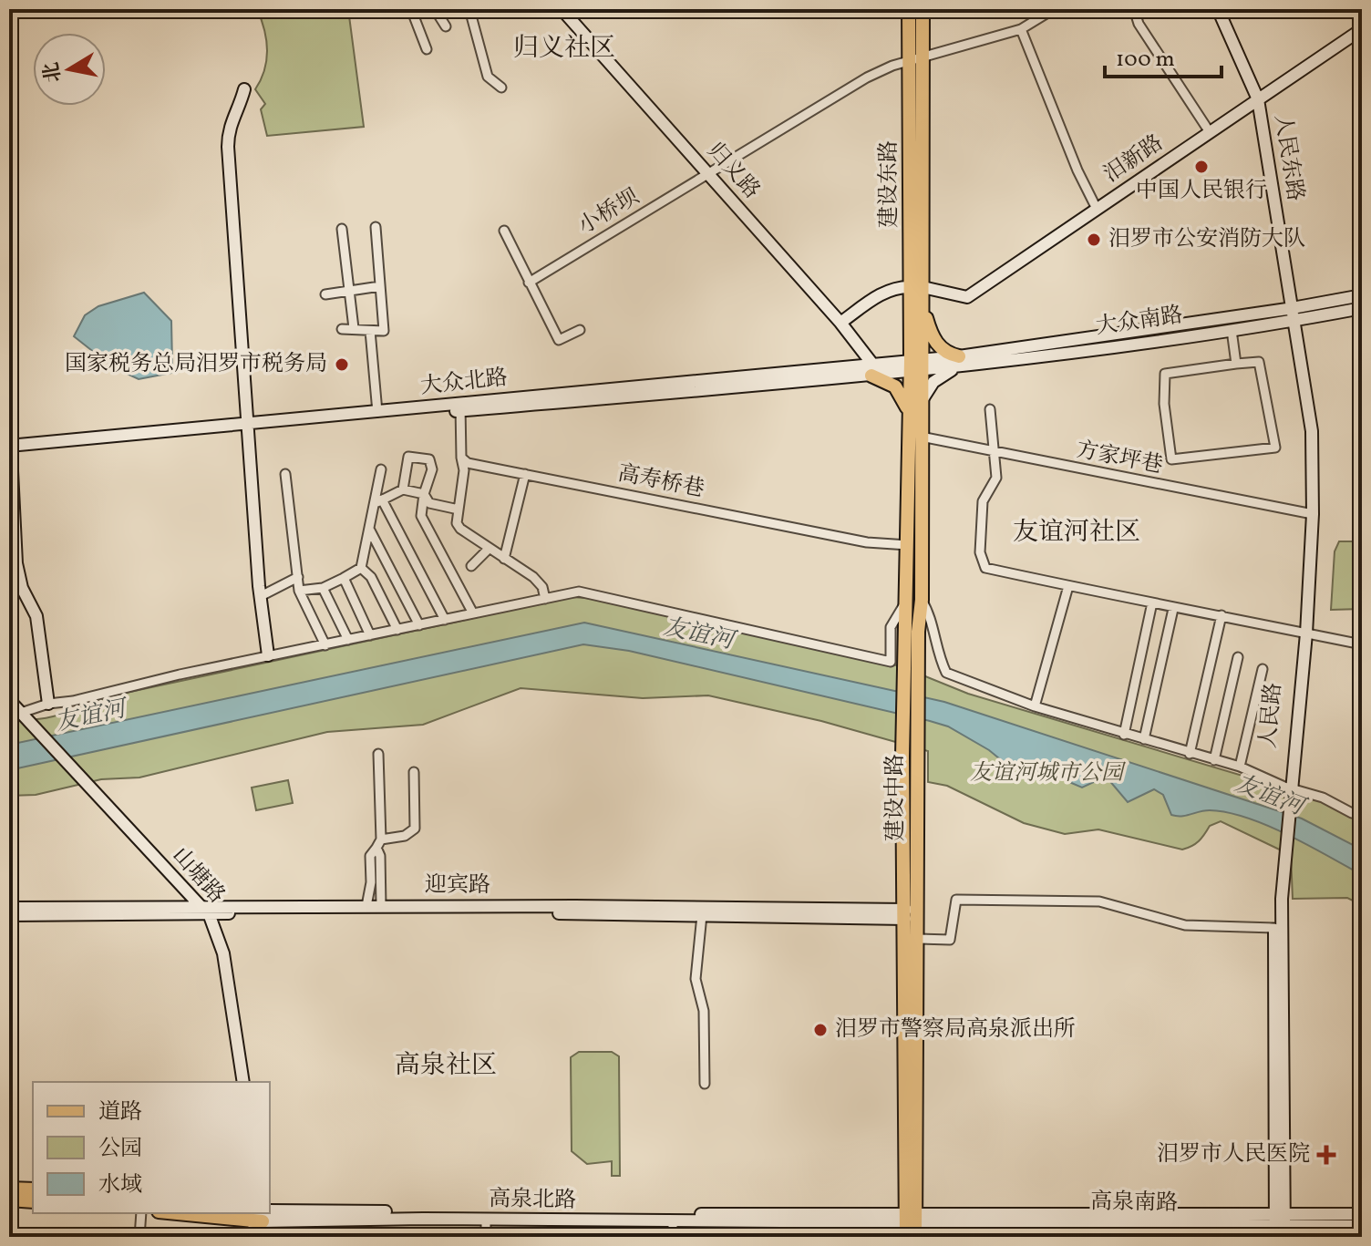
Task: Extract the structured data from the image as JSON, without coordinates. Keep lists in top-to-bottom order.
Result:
{
  "streets": {
    "main road": [
      "人民东路",
      "汨新路",
      "归义路",
      "建设东路",
      "大众南路",
      "大众北路",
      "人民路",
      "建设中路",
      "山塘路",
      "迎宾路",
      "高泉北路",
      "高泉南路"
    ],
    "street": ["小桥坝", "方家坪巷", "高寿桥巷"]
  },
  "crossings": [
    ["人民东路", "汨新路"],
    ["人民东路", "大众南路"],
    ["人民东路", "人民路"],
    ["汨新路", "建设东路"],
    ["归义路", "小桥坝"],
    ["建设东路", "小桥坝"],
    ["建设东路", "大众南路"],
    ["建设东路", "大众北路"],
    ["建设东路", "建设中路"],
    ["大众南路", "大众北路"],
    ["大众南路", "人民路"],
    ["大众南路", "建设中路"],
    ["大众北路", "建设中路"],
    ["方家坪巷", "人民路"],
    ["方家坪巷", "建设中路"],
    ["高寿桥巷", "建设中路"],
    ["人民路", "高泉南路"],
    ["建设中路", "迎宾路"],
    ["建设中路", "高泉北路"],
    ["建设中路", "高泉南路"],
    ["山塘路", "迎宾路"],
    ["高泉北路", "高泉南路"]
  ],
  "districts": ["归义社区", "友谊河社区", "高泉社区"],
  "water": ["友谊河"],
  "parks": ["友谊河城市公园"],
  "places": {
    "other": [
      "中国人民银行",
      "汨罗市公安消防大队",
      "国家税务总局汨罗市税务局",
      "汨罗市警察局高泉派出所"
    ],
    "health": ["汨罗市人民医院"]
  },
  "legend": ["道路", "公园", "水域"],
  "scale_bar": "100 m",
  "north": "left"
}
